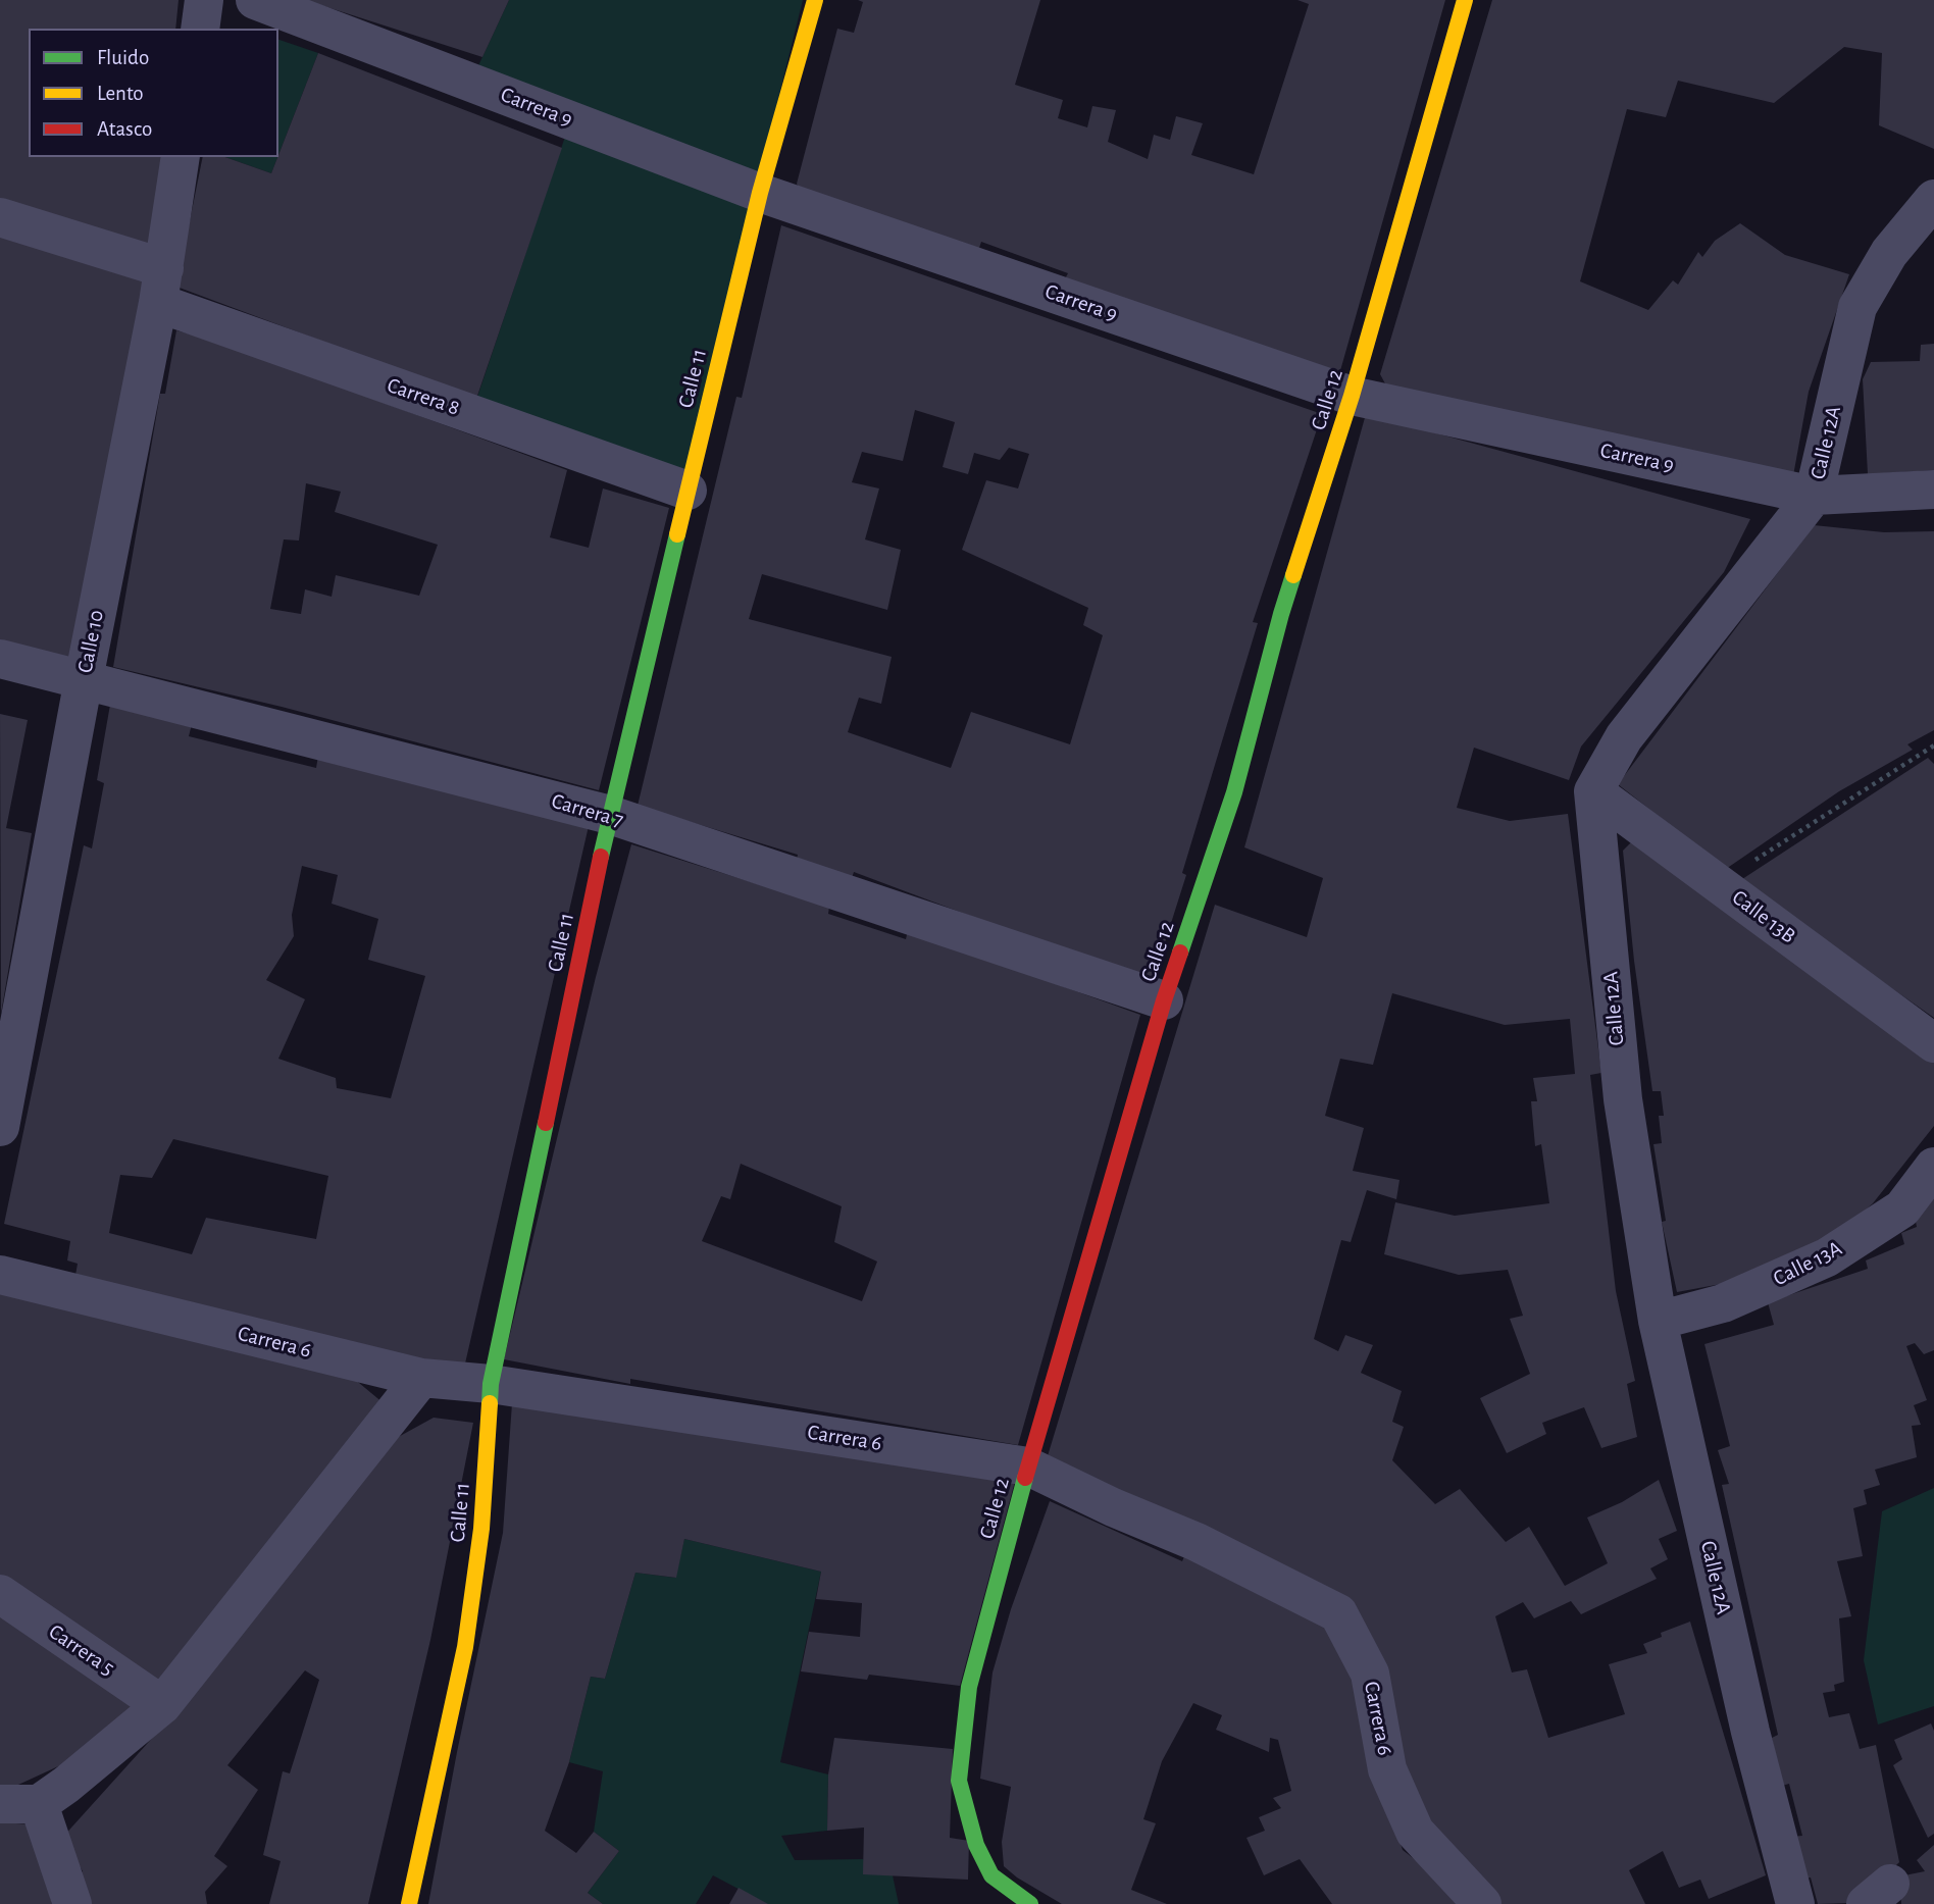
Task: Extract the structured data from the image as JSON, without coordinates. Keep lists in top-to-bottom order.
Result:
{
  "streets": {
    "street": [
      "Carrera 9",
      "Calle 11",
      "Carrera 8",
      "Calle 12",
      "Calle 12A",
      "Calle 10",
      "Carrera 7",
      "Calle 13B",
      "Calle 13A",
      "Carrera 6",
      "Carrera 5"
    ]
  },
  "crossings": [
    ["Carrera 9", "Calle 11"],
    ["Carrera 9", "Calle 12"],
    ["Carrera 9", "Calle 12A"],
    ["Calle 11", "Carrera 8"],
    ["Calle 11", "Carrera 7"],
    ["Calle 11", "Carrera 6"],
    ["Carrera 8", "Calle 10"],
    ["Calle 12", "Carrera 7"],
    ["Calle 12", "Carrera 6"],
    ["Calle 12A", "Calle 13B"],
    ["Calle 12A", "Calle 13A"],
    ["Calle 10", "Carrera 7"]
  ],
  "legend": ["Fluido", "Lento", "Atasco"]
}
